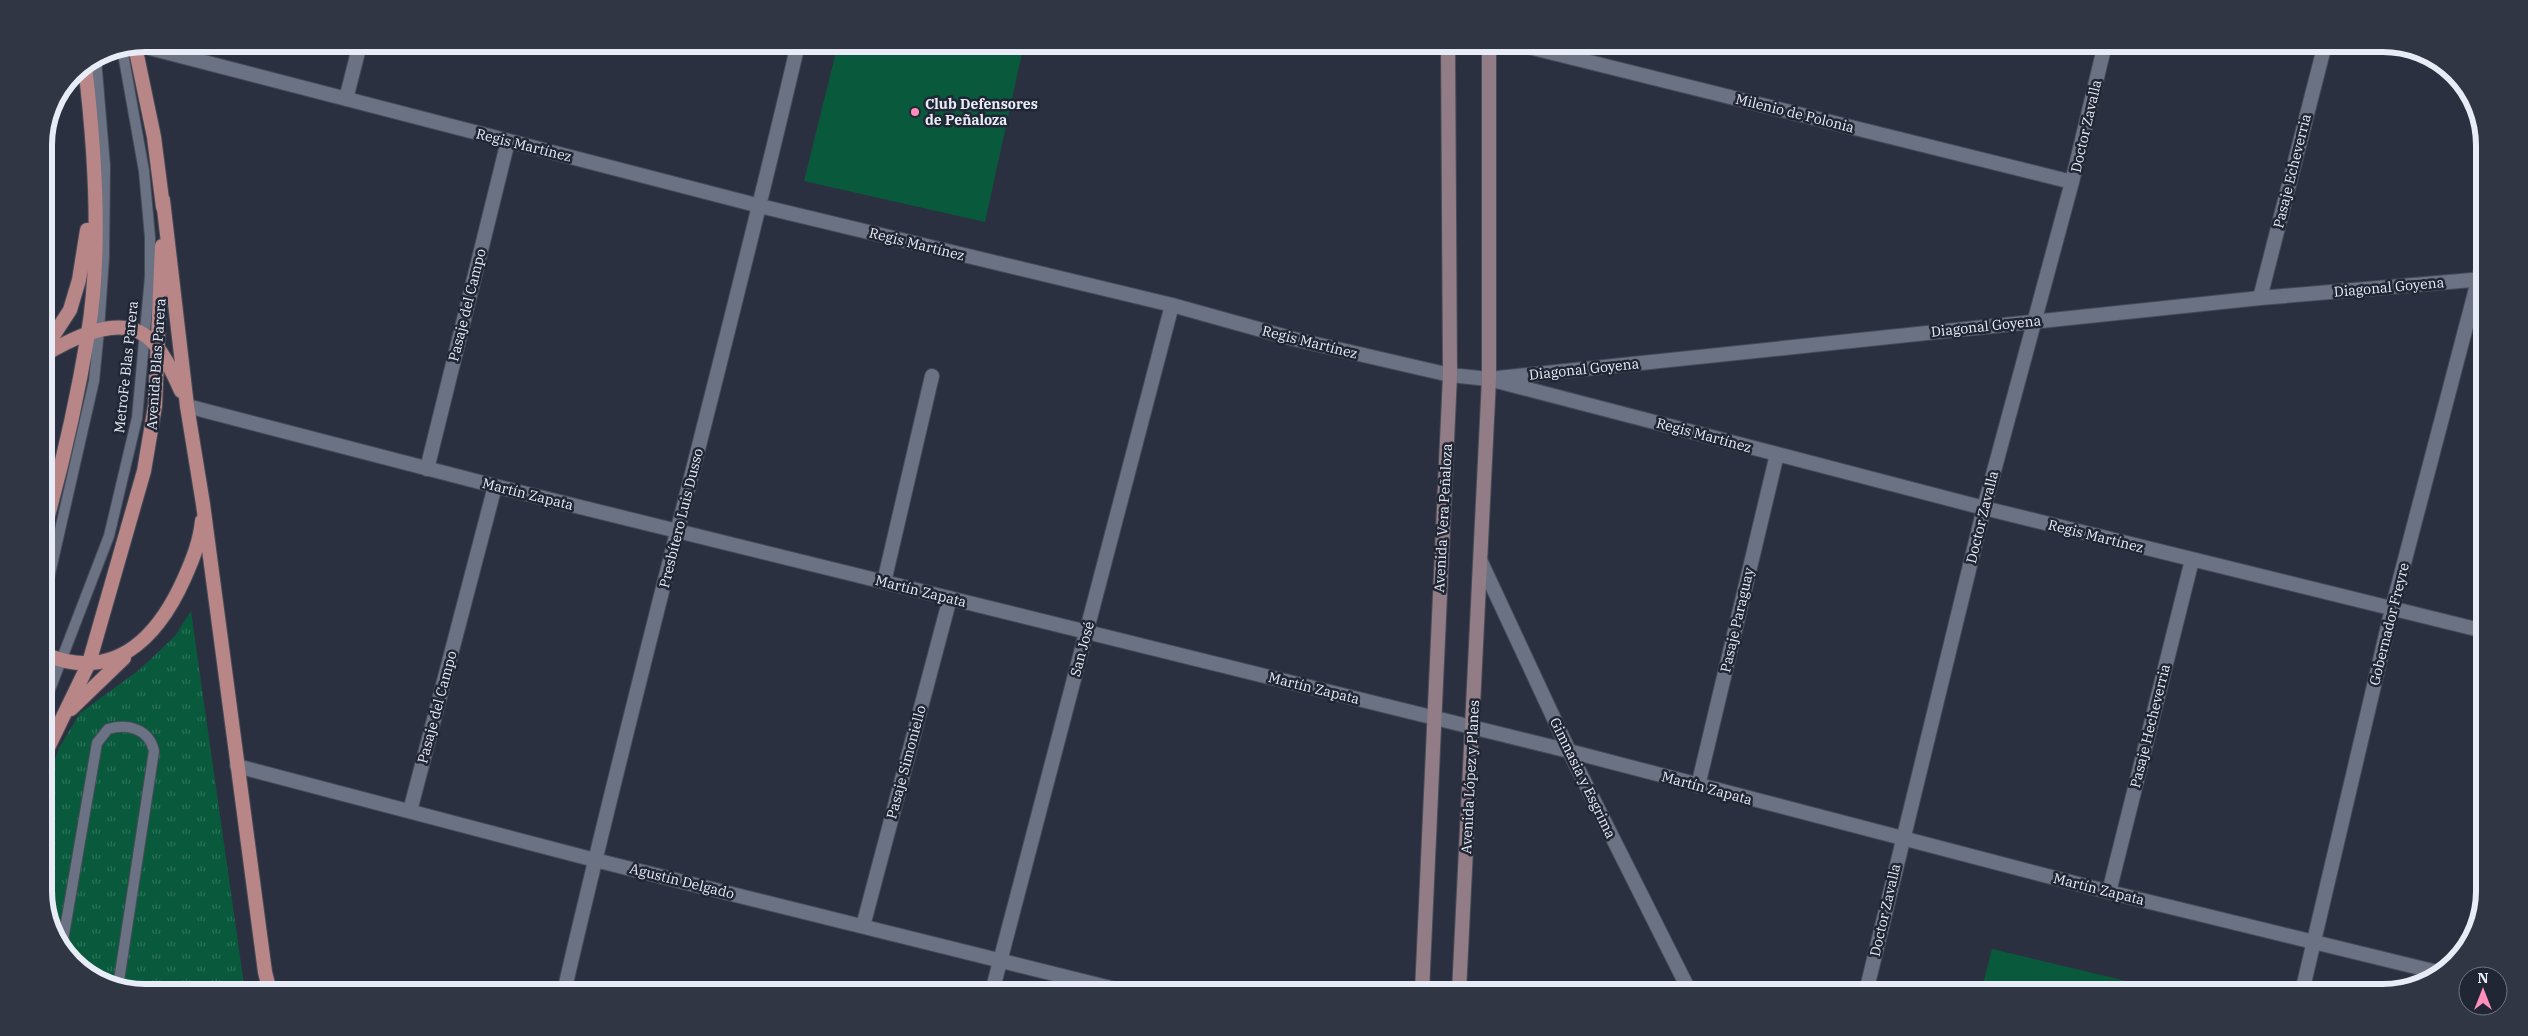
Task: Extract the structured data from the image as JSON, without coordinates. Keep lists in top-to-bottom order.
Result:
{
  "streets": {
    "main road": ["Avenida Blas Parera", "Avenida Vera Peñaloza", "Avenida López y Planes"],
    "street": [
      "Milenio de Polonia",
      "Doctor Zavalla",
      "Regis Martínez",
      "Pasaje Echeverria",
      "Diagonal Goyena",
      "Pasaje del Campo",
      "Martín Zapata",
      "Presbítero Luis Dusso",
      "Pasaje Paraguay",
      "Gobernador Freyre",
      "San José",
      "Pasaje Hecheverria",
      "Pasaje Simoniello",
      "Gimnasia y Esgrima",
      "Agustín Delgado"
    ],
    "lane": ["MetroFe Blas Parera"]
  },
  "crossings": [
    ["Milenio de Polonia", "Doctor Zavalla"],
    ["Doctor Zavalla", "Regis Martínez"],
    ["Doctor Zavalla", "Diagonal Goyena"],
    ["Doctor Zavalla", "Martín Zapata"],
    ["Regis Martínez", "Diagonal Goyena"],
    ["Regis Martínez", "Pasaje del Campo"],
    ["Regis Martínez", "Presbítero Luis Dusso"],
    ["Regis Martínez", "Avenida Vera Peñaloza"],
    ["Regis Martínez", "Pasaje Paraguay"],
    ["Regis Martínez", "Gobernador Freyre"],
    ["Regis Martínez", "San José"],
    ["Regis Martínez", "Pasaje Hecheverria"],
    ["Pasaje Echeverria", "Diagonal Goyena"],
    ["Pasaje del Campo", "Martín Zapata"],
    ["Pasaje del Campo", "Agustín Delgado"],
    ["Martín Zapata", "Presbítero Luis Dusso"],
    ["Martín Zapata", "Avenida Vera Peñaloza"],
    ["Martín Zapata", "Pasaje Paraguay"],
    ["Martín Zapata", "Gobernador Freyre"],
    ["Martín Zapata", "San José"],
    ["Martín Zapata", "Pasaje Hecheverria"],
    ["Martín Zapata", "Pasaje Simoniello"],
    ["Martín Zapata", "Avenida López y Planes"],
    ["Martín Zapata", "Gimnasia y Esgrima"],
    ["Presbítero Luis Dusso", "Agustín Delgado"],
    ["San José", "Agustín Delgado"],
    ["Pasaje Simoniello", "Agustín Delgado"],
    ["Avenida López y Planes", "Gimnasia y Esgrima"]
  ],
  "places": ["Club Defensores de Peñaloza"],
  "north": "top"
}
